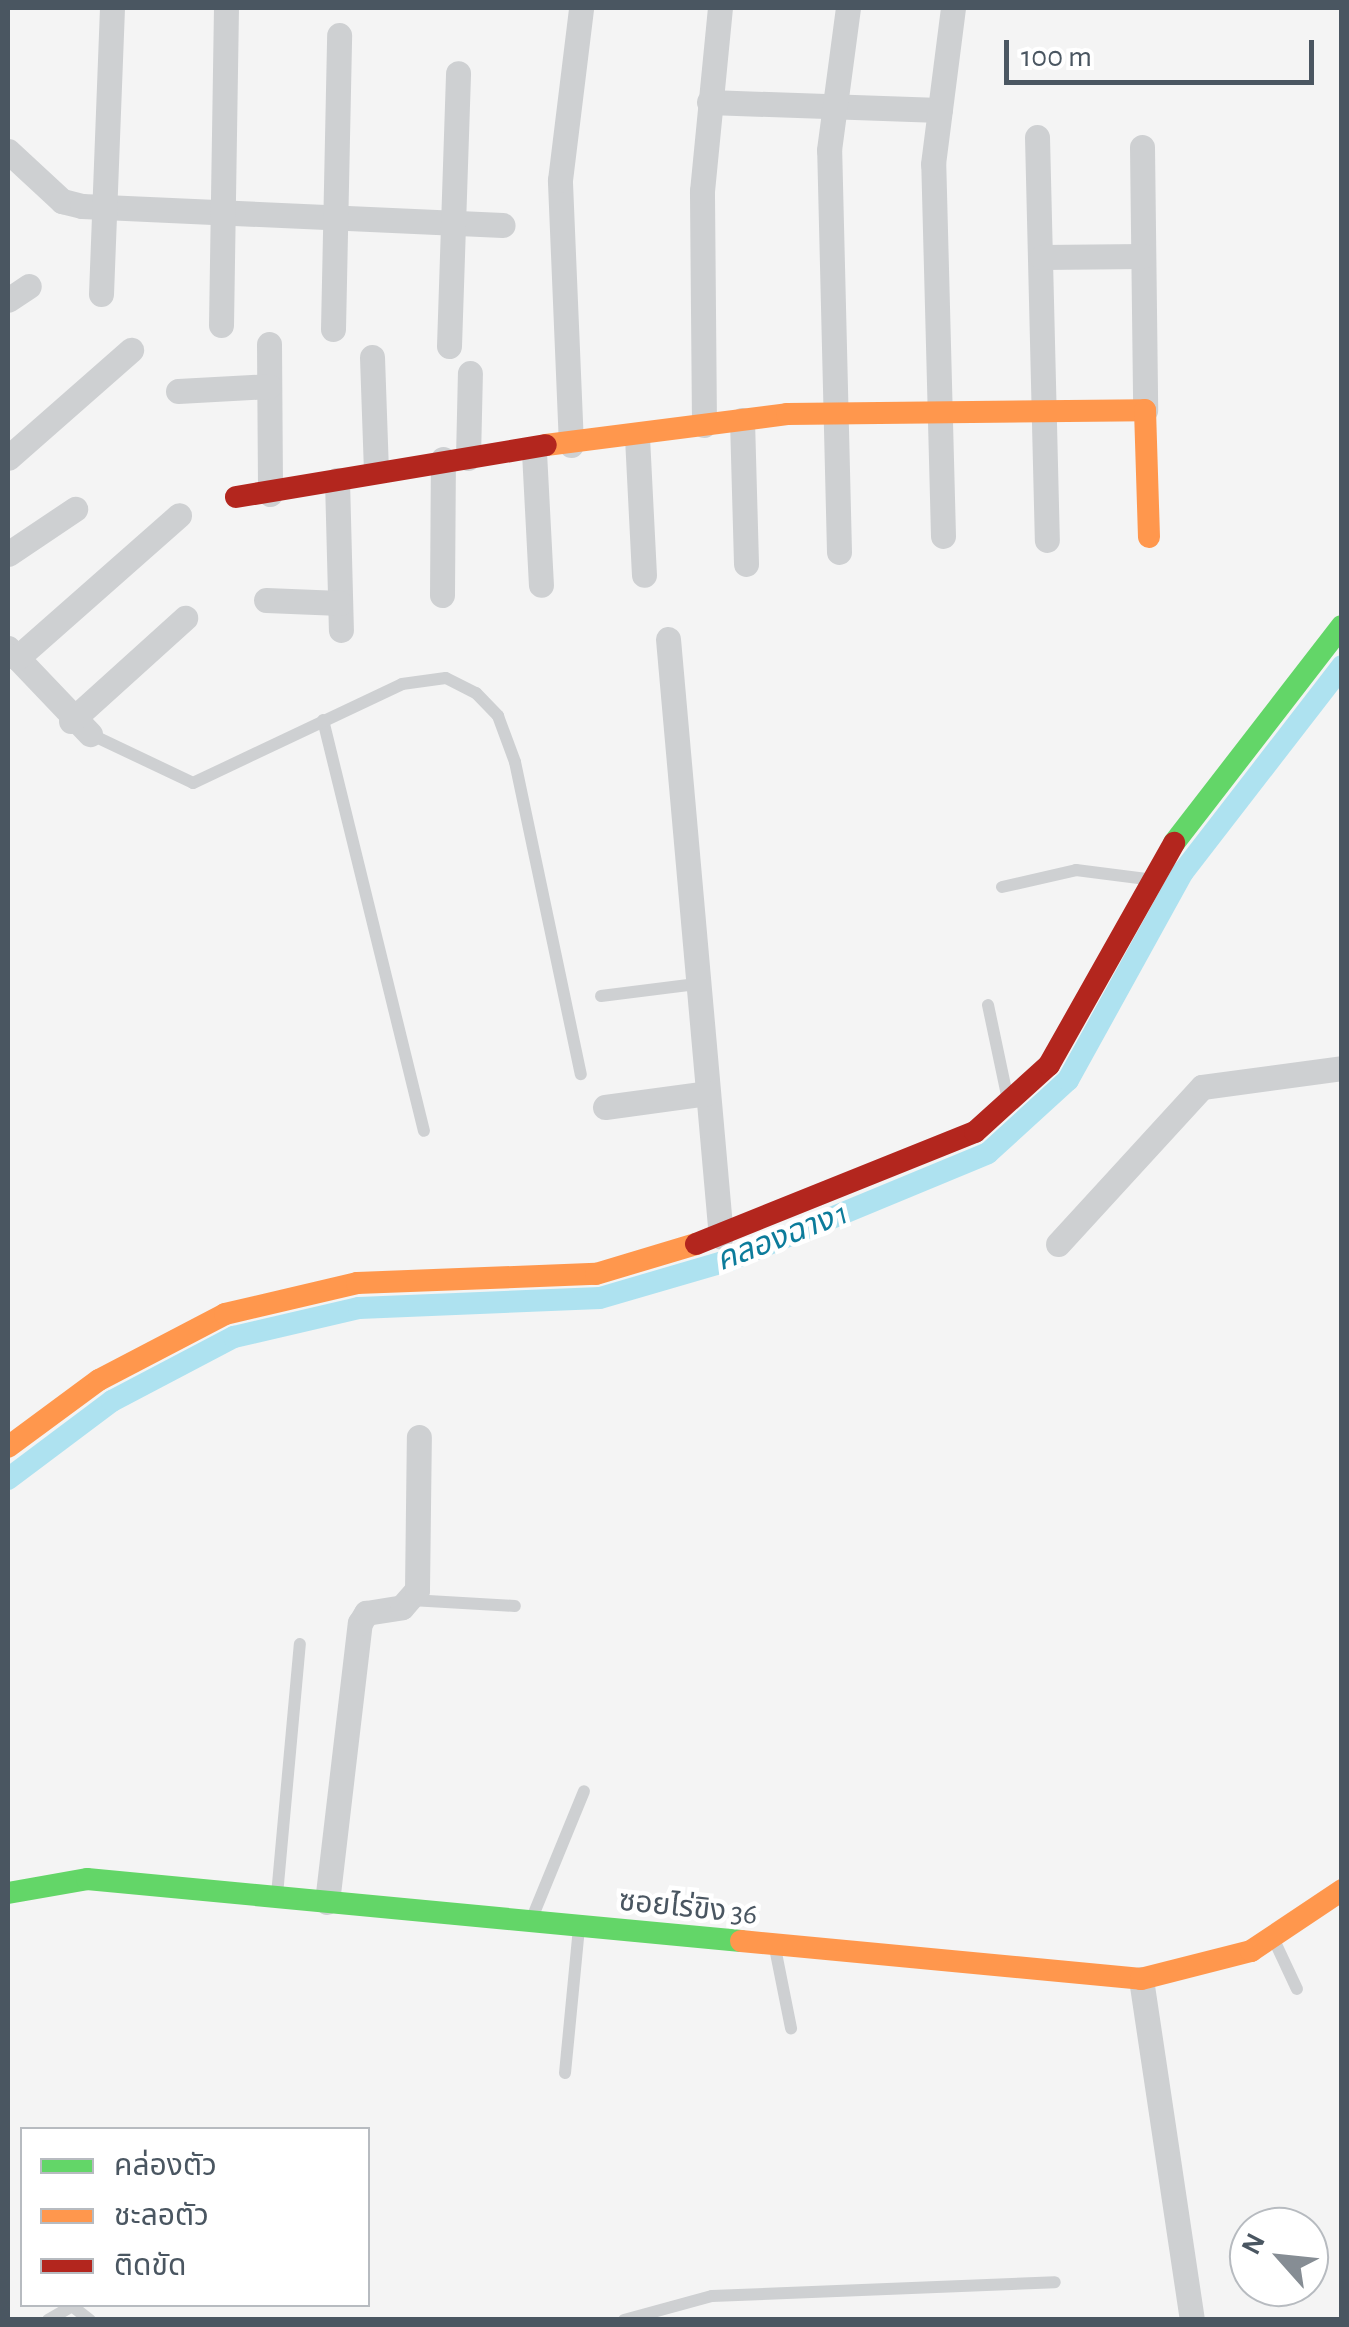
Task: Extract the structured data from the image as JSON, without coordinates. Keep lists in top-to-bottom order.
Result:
{
  "streets": {
    "street": ["ซอยไร่ขิง 36"]
  },
  "water": ["คลองฉาง 1"],
  "legend": ["คล่องตัว", "ชะลอตัว", "ติดขัด"],
  "scale_bar": "100 m",
  "north": "top left"
}
